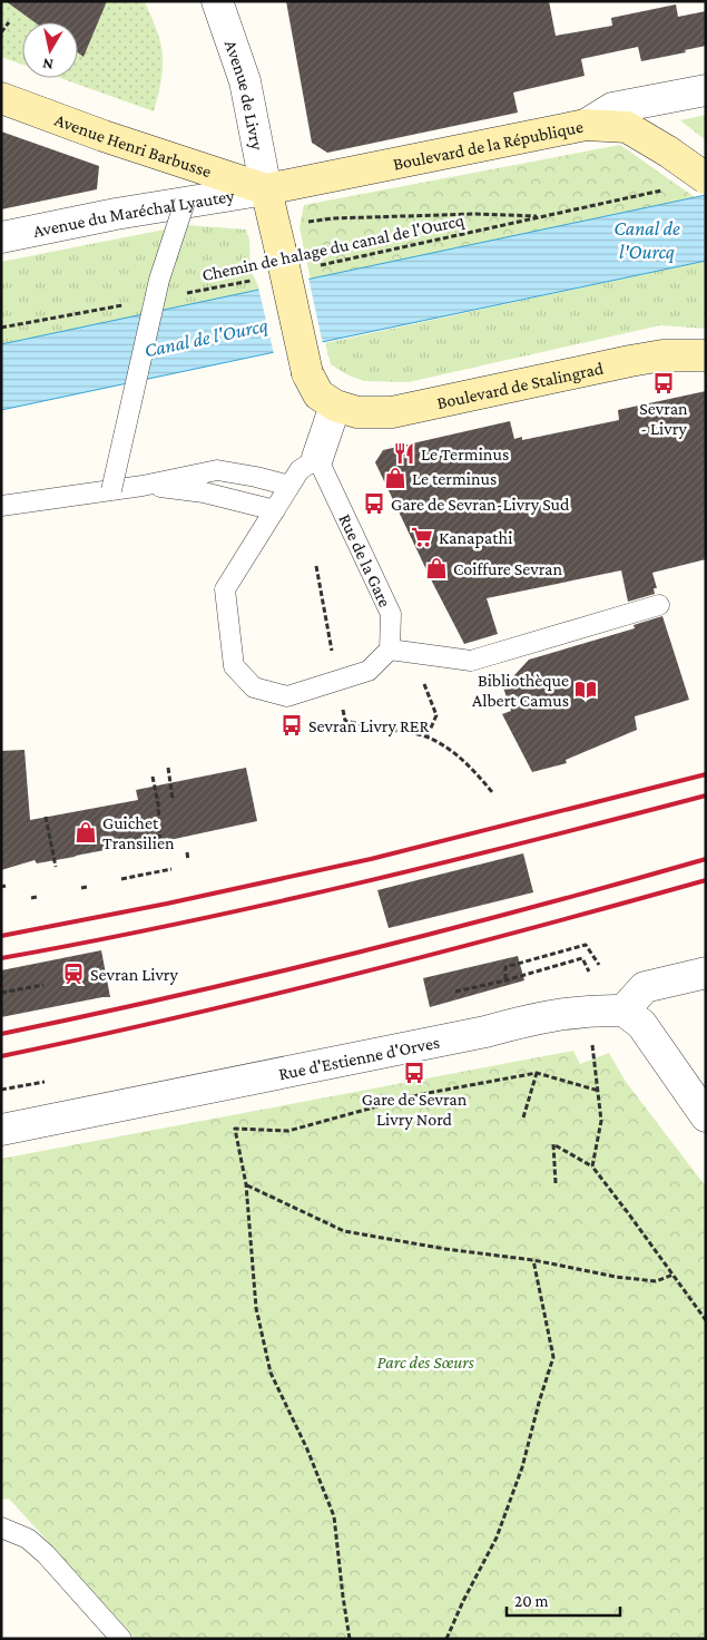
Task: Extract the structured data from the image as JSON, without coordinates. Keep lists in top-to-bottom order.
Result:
{
  "streets": {
    "main road": ["Boulevard de la République", "Avenue Henri Barbusse", "Boulevard de Stalingrad"],
    "street": ["Avenue de Livry", "Avenue du Maréchal Lyautey", "Rue d'Estienne d'Orves"],
    "lane": ["Rue de la Gare"],
    "path": ["Chemin de halage du canal de l'Ourcq"]
  },
  "crossings": [
    ["Avenue de Livry", "Boulevard de la République"],
    ["Avenue de Livry", "Avenue Henri Barbusse"],
    ["Avenue de Livry", "Avenue du Maréchal Lyautey"],
    ["Boulevard de la République", "Avenue Henri Barbusse"],
    ["Boulevard de la République", "Avenue du Maréchal Lyautey"],
    ["Avenue Henri Barbusse", "Avenue du Maréchal Lyautey"]
  ],
  "water": ["Canal de l'Ourcq"],
  "parks": ["Parc des Sœurs"],
  "places": {
    "bus stop": [
      "Sevran - Livry",
      "Gare de Sevran-Livry Sud",
      "Sevran Livry RER",
      "Gare de Sevran Livry Nord"
    ],
    "restaurant": ["Le Terminus"],
    "shop": ["Le terminus", "Coiffure Sevran", "Guichet Transilien"],
    "supermarket": ["Kanapathi"],
    "library": ["Bibliothèque Albert Camus"],
    "station": ["Sevran Livry"]
  },
  "scale_bar": "20 m",
  "north": "bottom"
}
